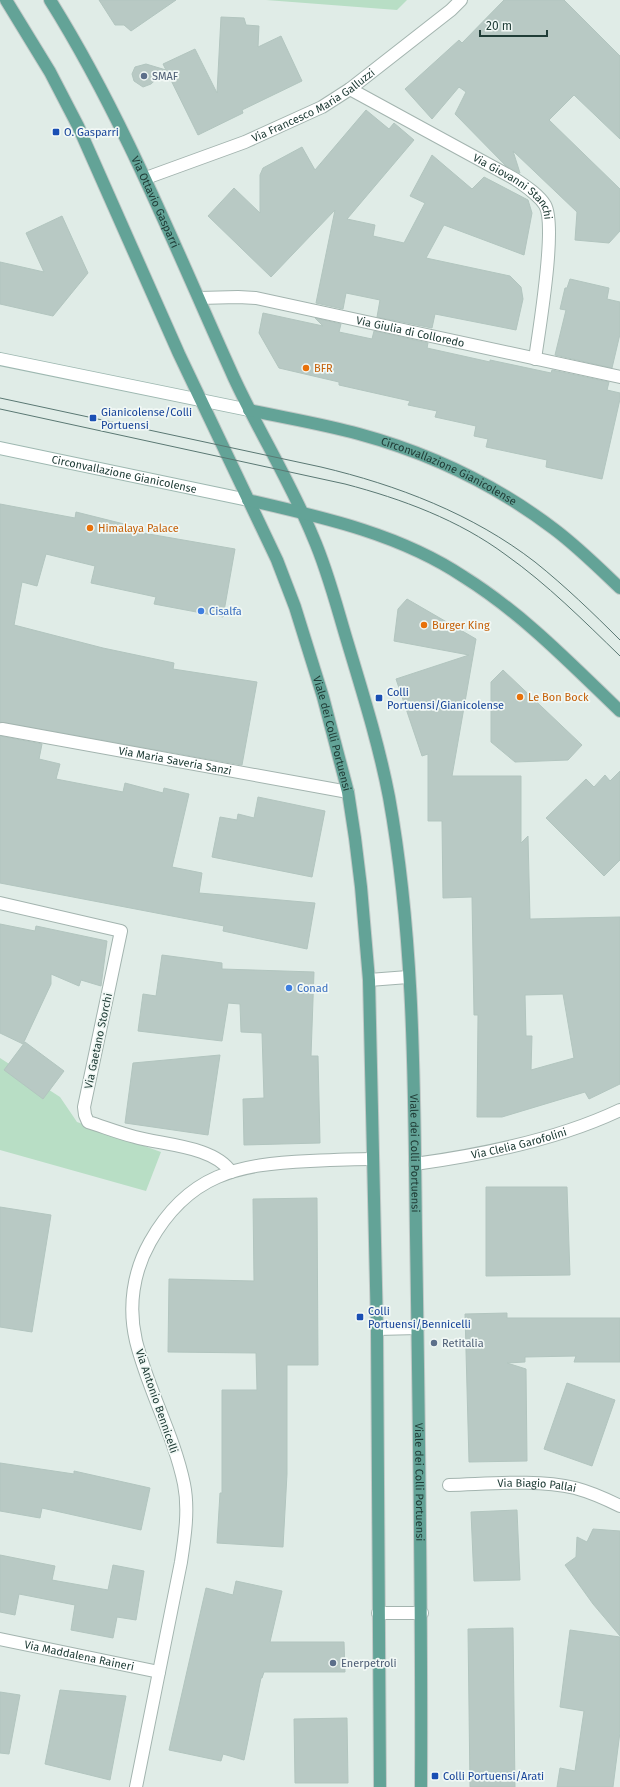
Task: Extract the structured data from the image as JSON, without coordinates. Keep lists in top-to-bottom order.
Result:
{
  "streets": {
    "main road": ["Via Ottavio Gasparri", "Circonvallazione Gianicolense", "Viale dei Colli Portuensi"],
    "street": [
      "Via Francesco Maria Galluzzi",
      "Via Giovanni Stanchi",
      "Via Giulia di Colloredo",
      "Via Maria Saveria Sanzi",
      "Via Gaetano Storchi",
      "Via Clelia Garofolini",
      "Via Antonio Bennicelli",
      "Via Biagio Pallai",
      "Via Maddalena Raineri"
    ]
  },
  "crossings": [
    ["Via Francesco Maria Galluzzi", "Via Giovanni Stanchi"],
    ["Via Francesco Maria Galluzzi", "Via Ottavio Gasparri"],
    ["Via Giovanni Stanchi", "Via Giulia di Colloredo"],
    ["Via Ottavio Gasparri", "Via Giulia di Colloredo"],
    ["Via Ottavio Gasparri", "Circonvallazione Gianicolense"],
    ["Circonvallazione Gianicolense", "Viale dei Colli Portuensi"],
    ["Viale dei Colli Portuensi", "Via Maria Saveria Sanzi"],
    ["Viale dei Colli Portuensi", "Via Clelia Garofolini"],
    ["Viale dei Colli Portuensi", "Via Antonio Bennicelli"],
    ["Via Gaetano Storchi", "Via Antonio Bennicelli"],
    ["Via Antonio Bennicelli", "Via Maddalena Raineri"]
  ],
  "places": {
    "other": [
      "SMAF",
      "BFR",
      "Himalaya Palace",
      "Cisalfa",
      "Burger King",
      "Le Bon Bock",
      "Conad",
      "Retitalia",
      "Enerpetroli"
    ],
    "transit": [
      "O. Gasparri",
      "Gianicolense/Colli Portuensi",
      "Colli Portuensi/Gianicolense",
      "Colli Portuensi/Bennicelli",
      "Colli Portuensi/Arati"
    ]
  },
  "scale_bar": "20 m"
}
